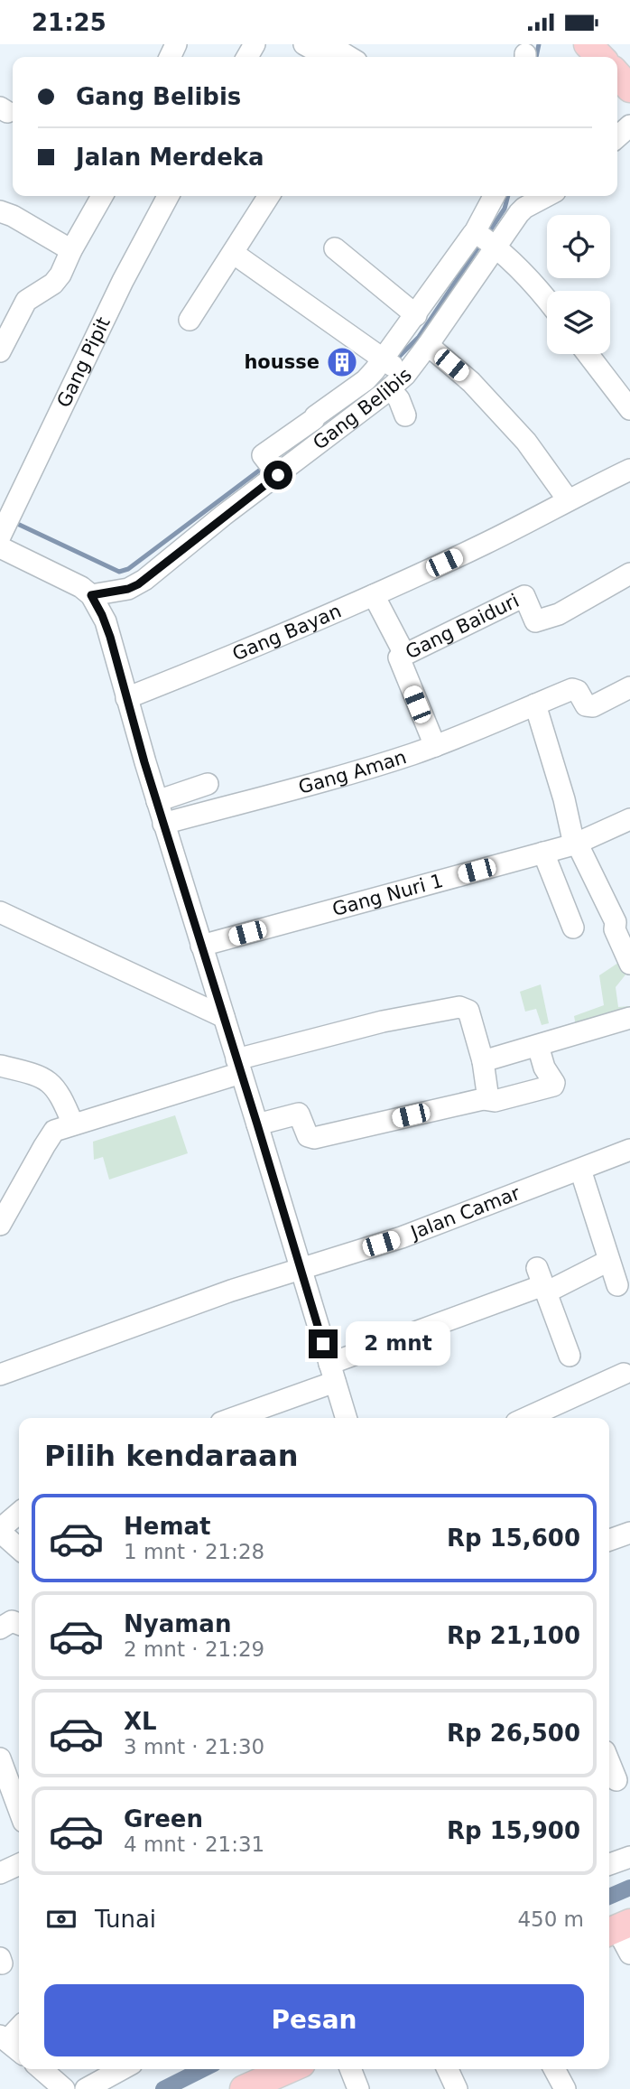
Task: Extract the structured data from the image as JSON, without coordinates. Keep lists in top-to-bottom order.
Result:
{
  "streets": {
    "street": [
      "Gang Pipit",
      "Gang Belibis",
      "Gang Baiduri",
      "Gang Bayan",
      "Gang Aman",
      "Gang Nuri 1",
      "Jalan Camar"
    ]
  },
  "crossings": [
    ["Gang Baiduri", "Gang Aman"]
  ],
  "places": {
    "building": ["housse"]
  },
  "page": {
    "status": "21:25",
    "banner": ["Gang Belibis", "Jalan Merdeka"],
    "bubble": "2 mnt",
    "heading": "Pilih kendaraan",
    "list": [
      {
        "name": "Hemat",
        "note": "1 mnt · 21:28",
        "value": "Rp 15,600"
      },
      {
        "name": "Nyaman",
        "note": "2 mnt · 21:29",
        "value": "Rp 21,100"
      },
      {
        "name": "XL",
        "note": "3 mnt · 21:30",
        "value": "Rp 26,500"
      },
      {
        "name": "Green",
        "note": "4 mnt · 21:31",
        "value": "Rp 15,900"
      }
    ],
    "pay": ["Tunai", "450 m"],
    "buttons": "Pesan"
  }
}
